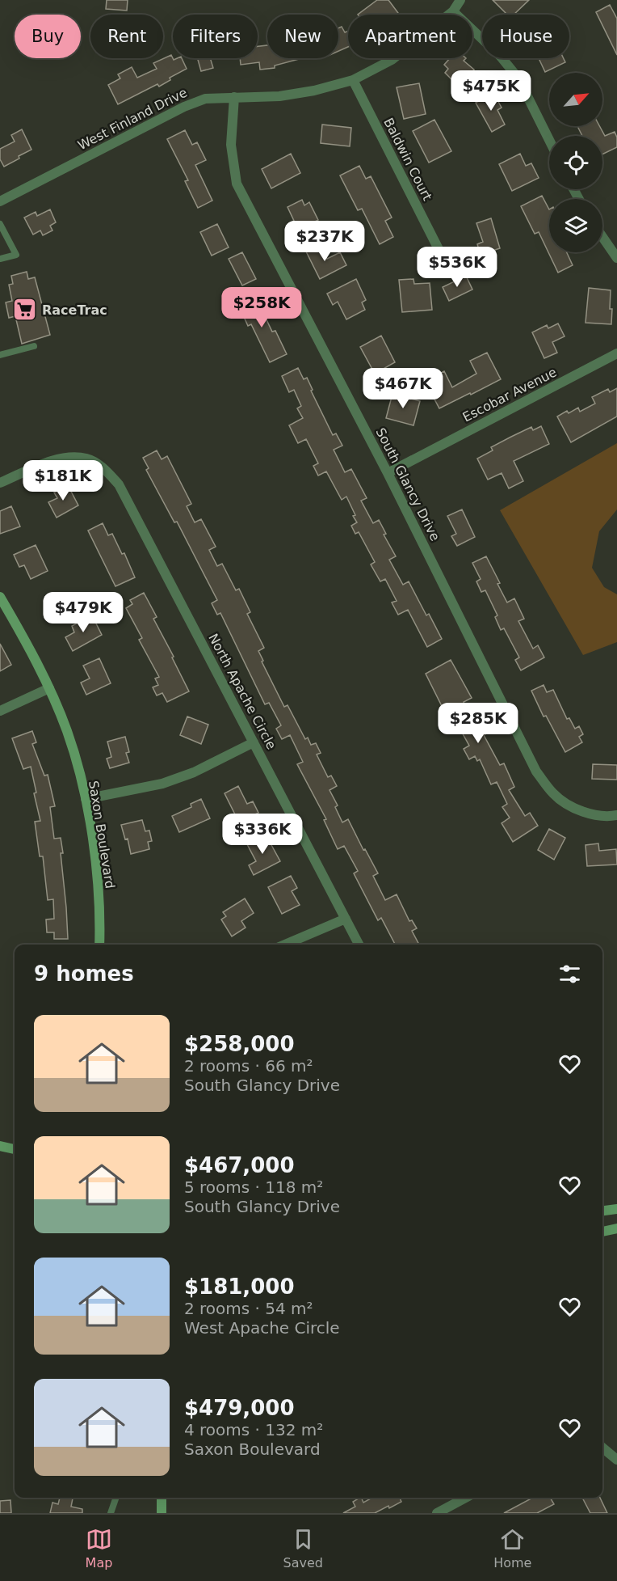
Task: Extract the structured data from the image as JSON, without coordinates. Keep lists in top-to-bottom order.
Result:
{
  "streets": {
    "main road": ["Saxon Boulevard"],
    "street": [
      "West Finland Drive",
      "Baldwin Court",
      "Escobar Avenue",
      "South Glancy Drive",
      "North Apache Circle"
    ]
  },
  "crossings": [
    ["West Finland Drive", "Baldwin Court"],
    ["West Finland Drive", "South Glancy Drive"],
    ["Escobar Avenue", "South Glancy Drive"]
  ],
  "places": {
    "supermarket": ["RaceTrac"]
  },
  "north": "top right",
  "page": {
    "chip": [
      "Buy",
      "Rent",
      "Filters",
      "New",
      "Apartment",
      "House"
    ],
    "price": [
      "$475K",
      "$237K",
      "$536K",
      "$258K",
      "$467K",
      "$181K",
      "$479K",
      "$285K",
      "$336K"
    ],
    "heading": "9 homes",
    "list": [
      {
        "name": "$258,000",
        "note": "2 rooms · 66 m² · South Glancy Drive"
      },
      {
        "name": "$467,000",
        "note": "5 rooms · 118 m² · South Glancy Drive"
      },
      {
        "name": "$181,000",
        "note": "2 rooms · 54 m² · West Apache Circle"
      },
      {
        "name": "$479,000",
        "note": "4 rooms · 132 m² · Saxon Boulevard"
      }
    ],
    "tabs": ["Map", "Saved", "Home"]
  }
}
